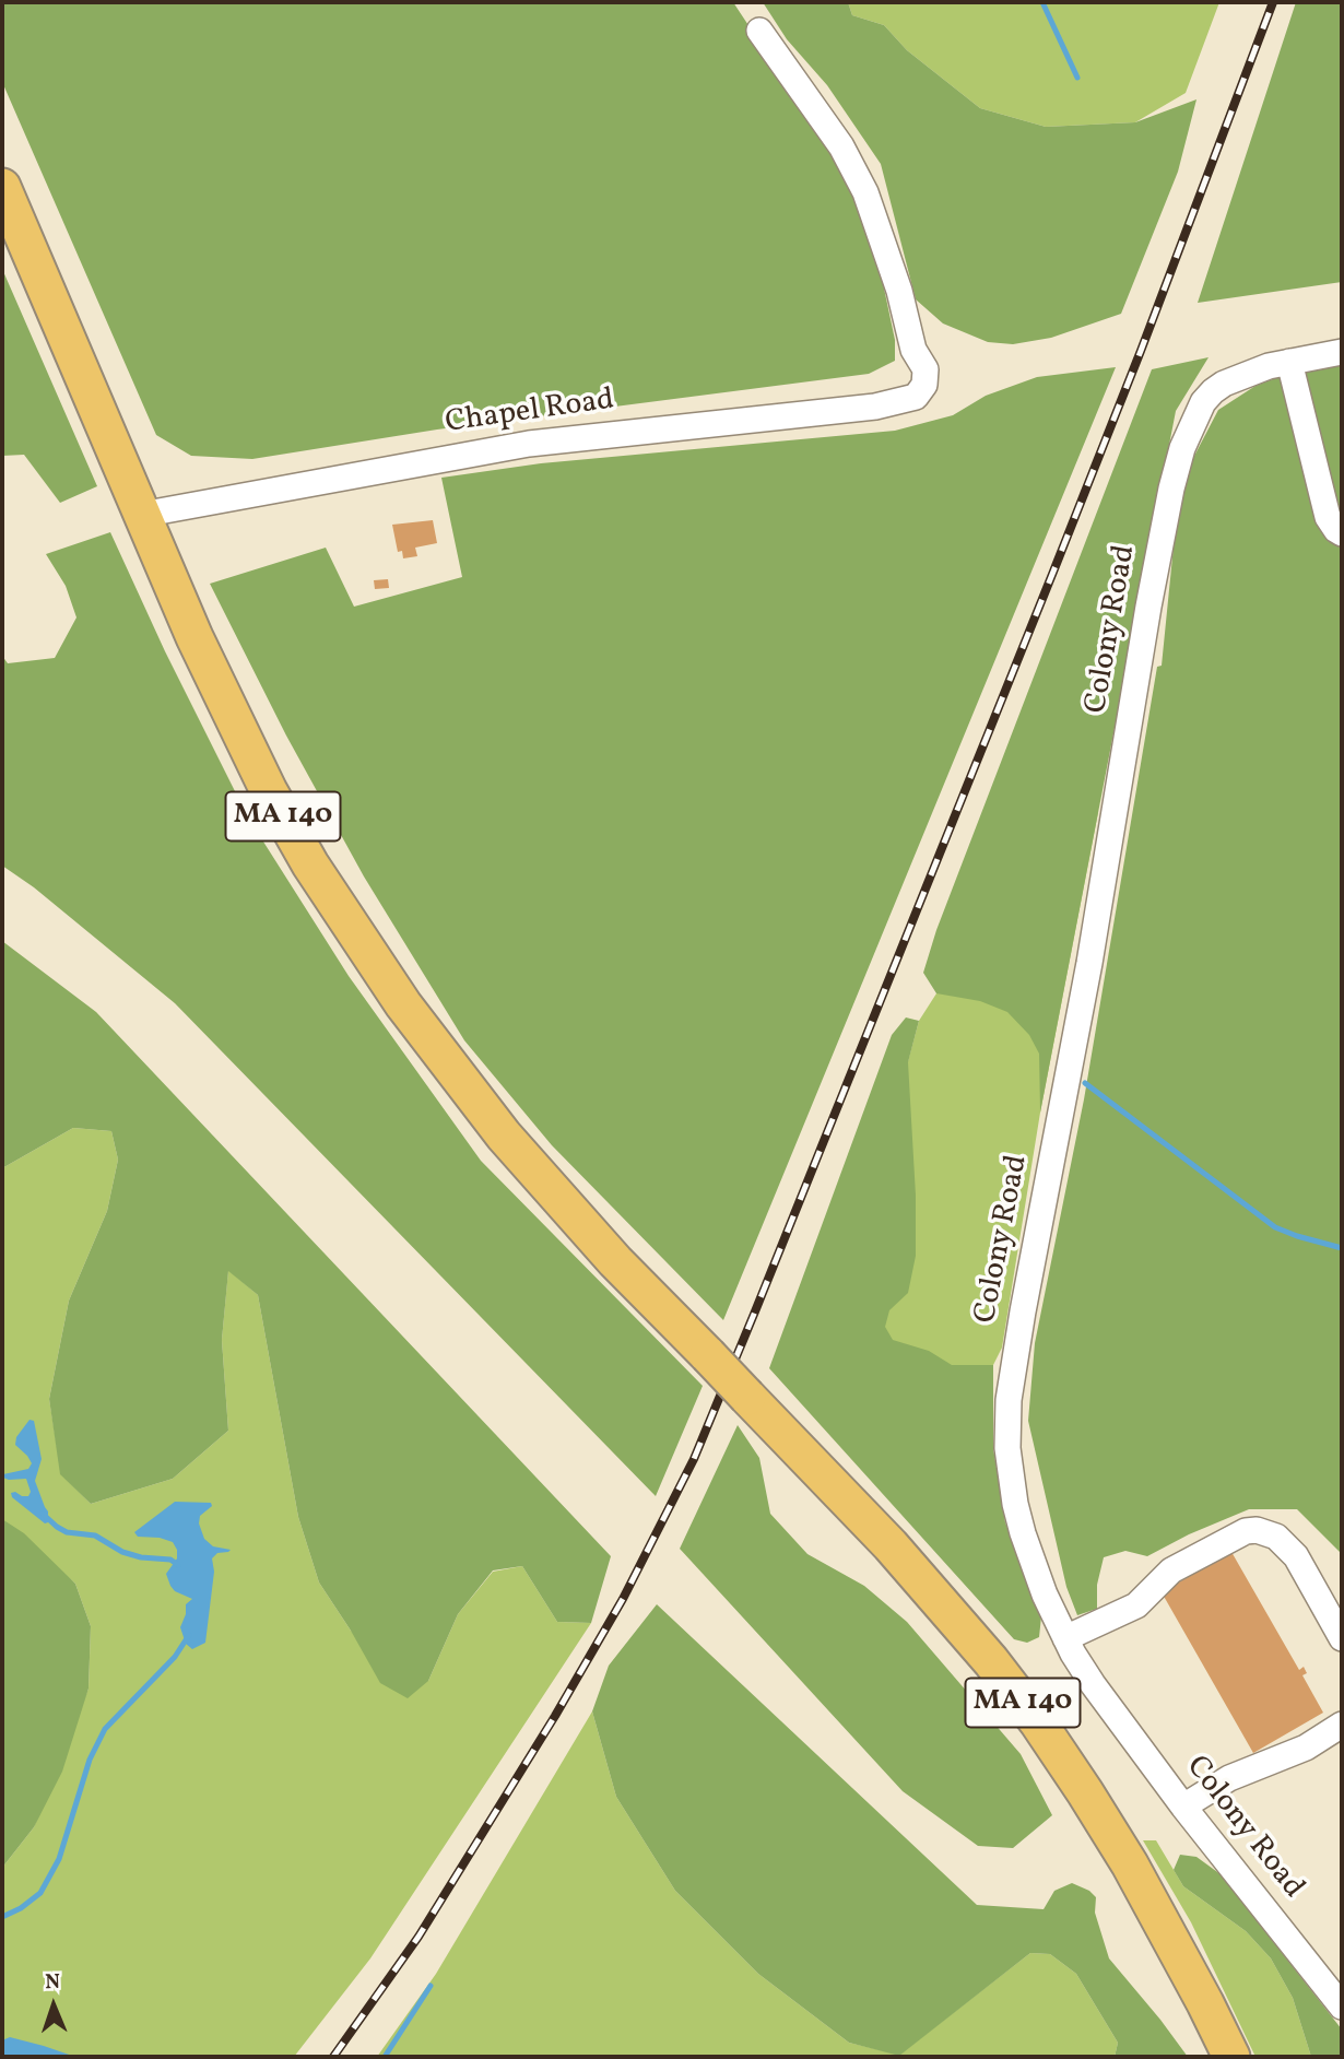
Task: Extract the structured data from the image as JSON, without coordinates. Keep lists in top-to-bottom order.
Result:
{
  "streets": {
    "highway": ["MA 140"],
    "street": ["Chapel Road", "Colony Road"]
  },
  "crossings": [
    ["Chapel Road", "MA 140"]
  ],
  "north": "top"
}
